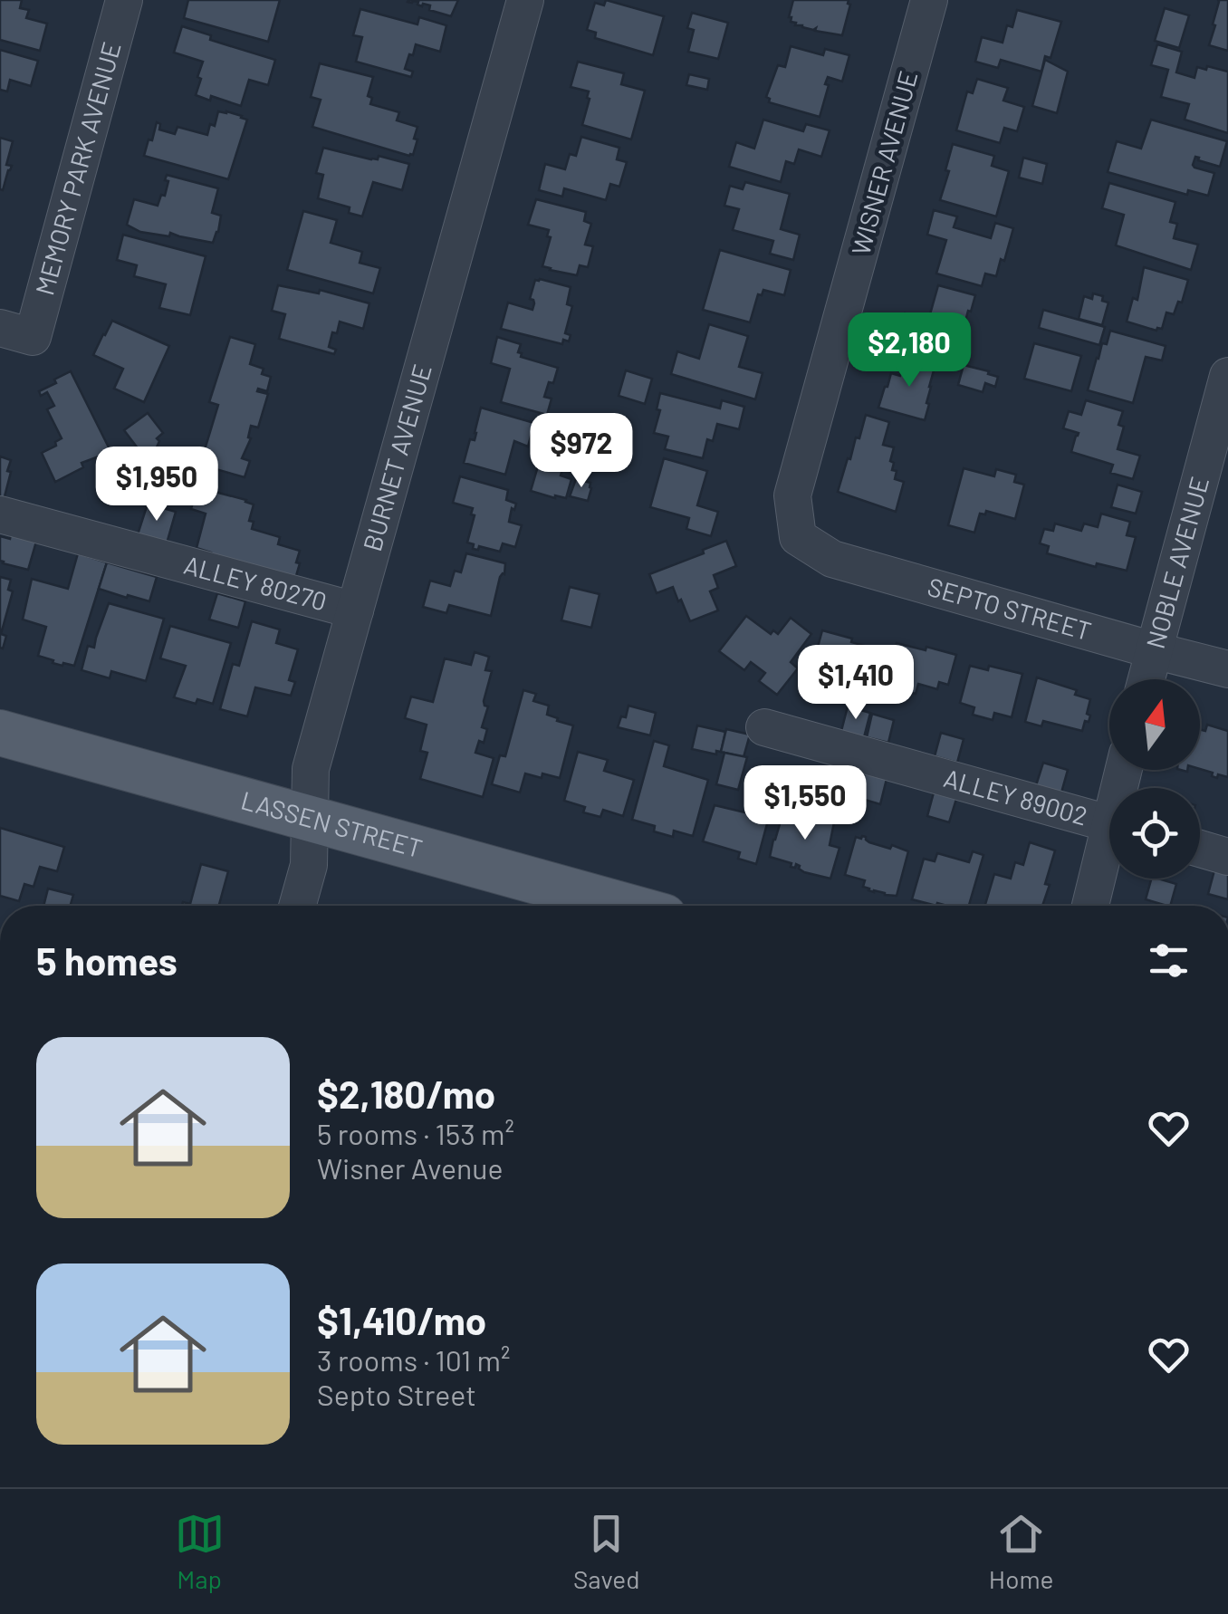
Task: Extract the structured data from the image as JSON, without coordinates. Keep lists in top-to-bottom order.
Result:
{
  "streets": {
    "main road": ["LASSEN STREET"],
    "street": [
      "WISNER AVENUE",
      "MEMORY PARK AVENUE",
      "BURNET AVENUE",
      "NOBLE AVENUE",
      "ALLEY 80270",
      "SEPTO STREET",
      "ALLEY 89002"
    ]
  },
  "crossings": [
    ["WISNER AVENUE", "SEPTO STREET"],
    ["BURNET AVENUE", "ALLEY 80270"],
    ["BURNET AVENUE", "LASSEN STREET"],
    ["NOBLE AVENUE", "SEPTO STREET"]
  ],
  "north": "top",
  "page": {
    "price": [
      "$2,180",
      "$972",
      "$1,950",
      "$1,410",
      "$1,550"
    ],
    "heading": "5 homes",
    "list": [
      {
        "name": "$2,180/mo",
        "note": "5 rooms · 153 m² · Wisner Avenue"
      },
      {
        "name": "$1,410/mo",
        "note": "3 rooms · 101 m² · Septo Street"
      }
    ],
    "tabs": ["Map", "Saved", "Home"]
  }
}
